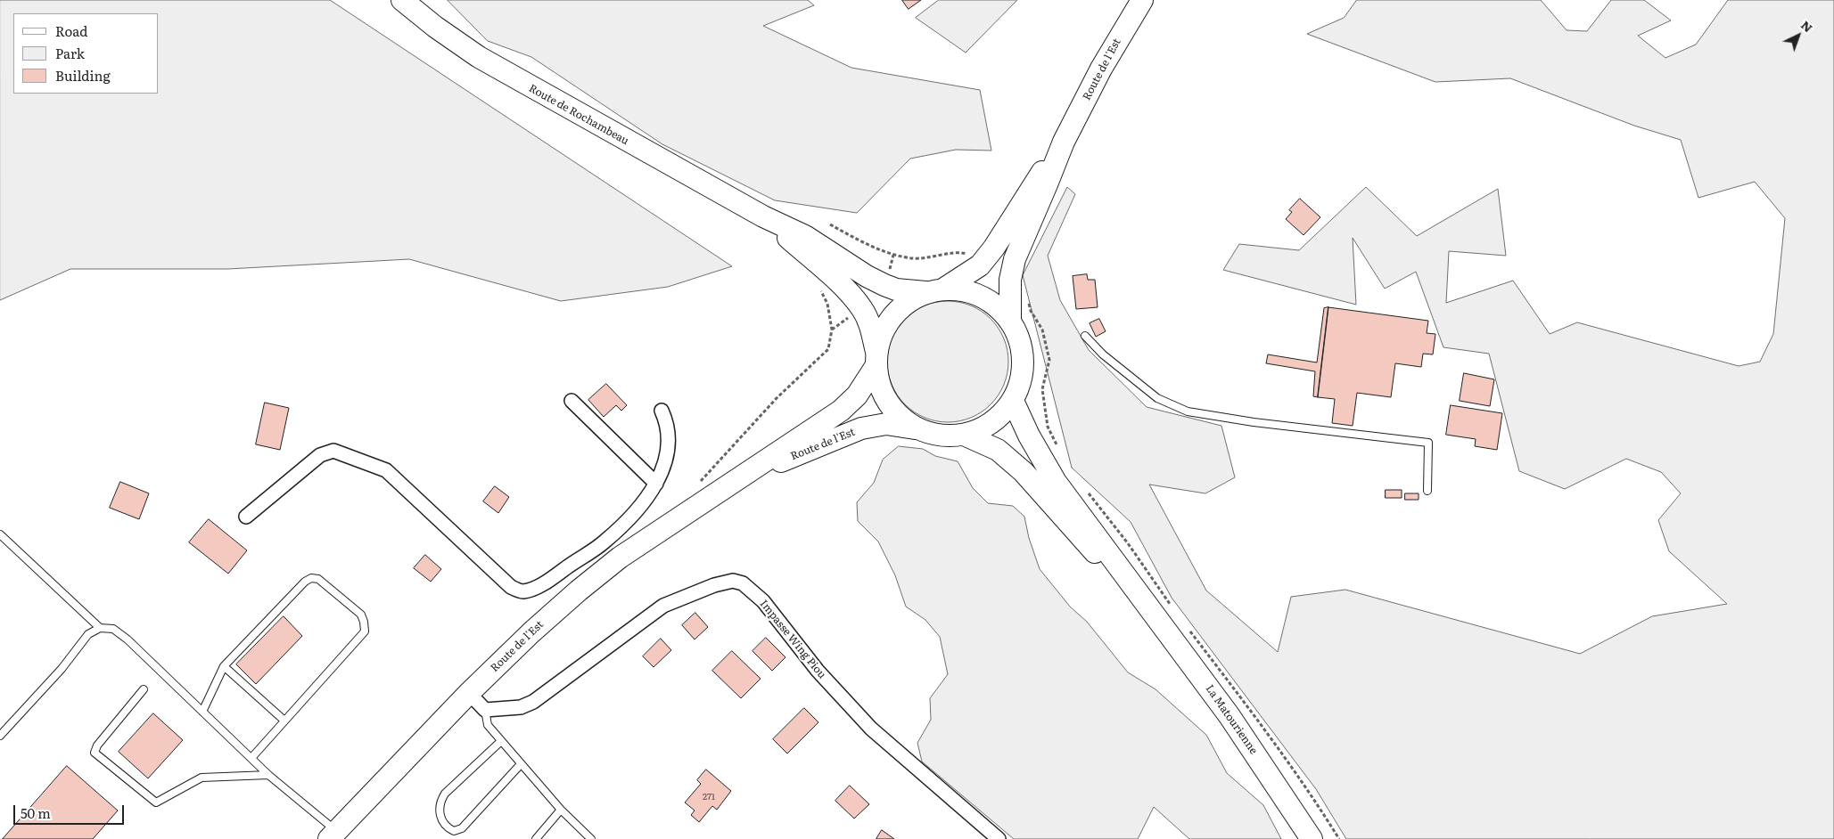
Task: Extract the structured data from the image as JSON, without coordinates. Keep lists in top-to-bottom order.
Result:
{
  "streets": {
    "main road": ["Route de l'Est", "Route de Rochambeau", "La Matourienne"],
    "street": ["Impasse Wing Piou"]
  },
  "crossings": [
    ["Route de l'Est", "Route de Rochambeau"],
    ["Route de l'Est", "La Matourienne"],
    ["Route de Rochambeau", "La Matourienne"]
  ],
  "house_numbers": ["271"],
  "legend": ["Road", "Park", "Building"],
  "scale_bar": "50 m",
  "north": "top right"
}
